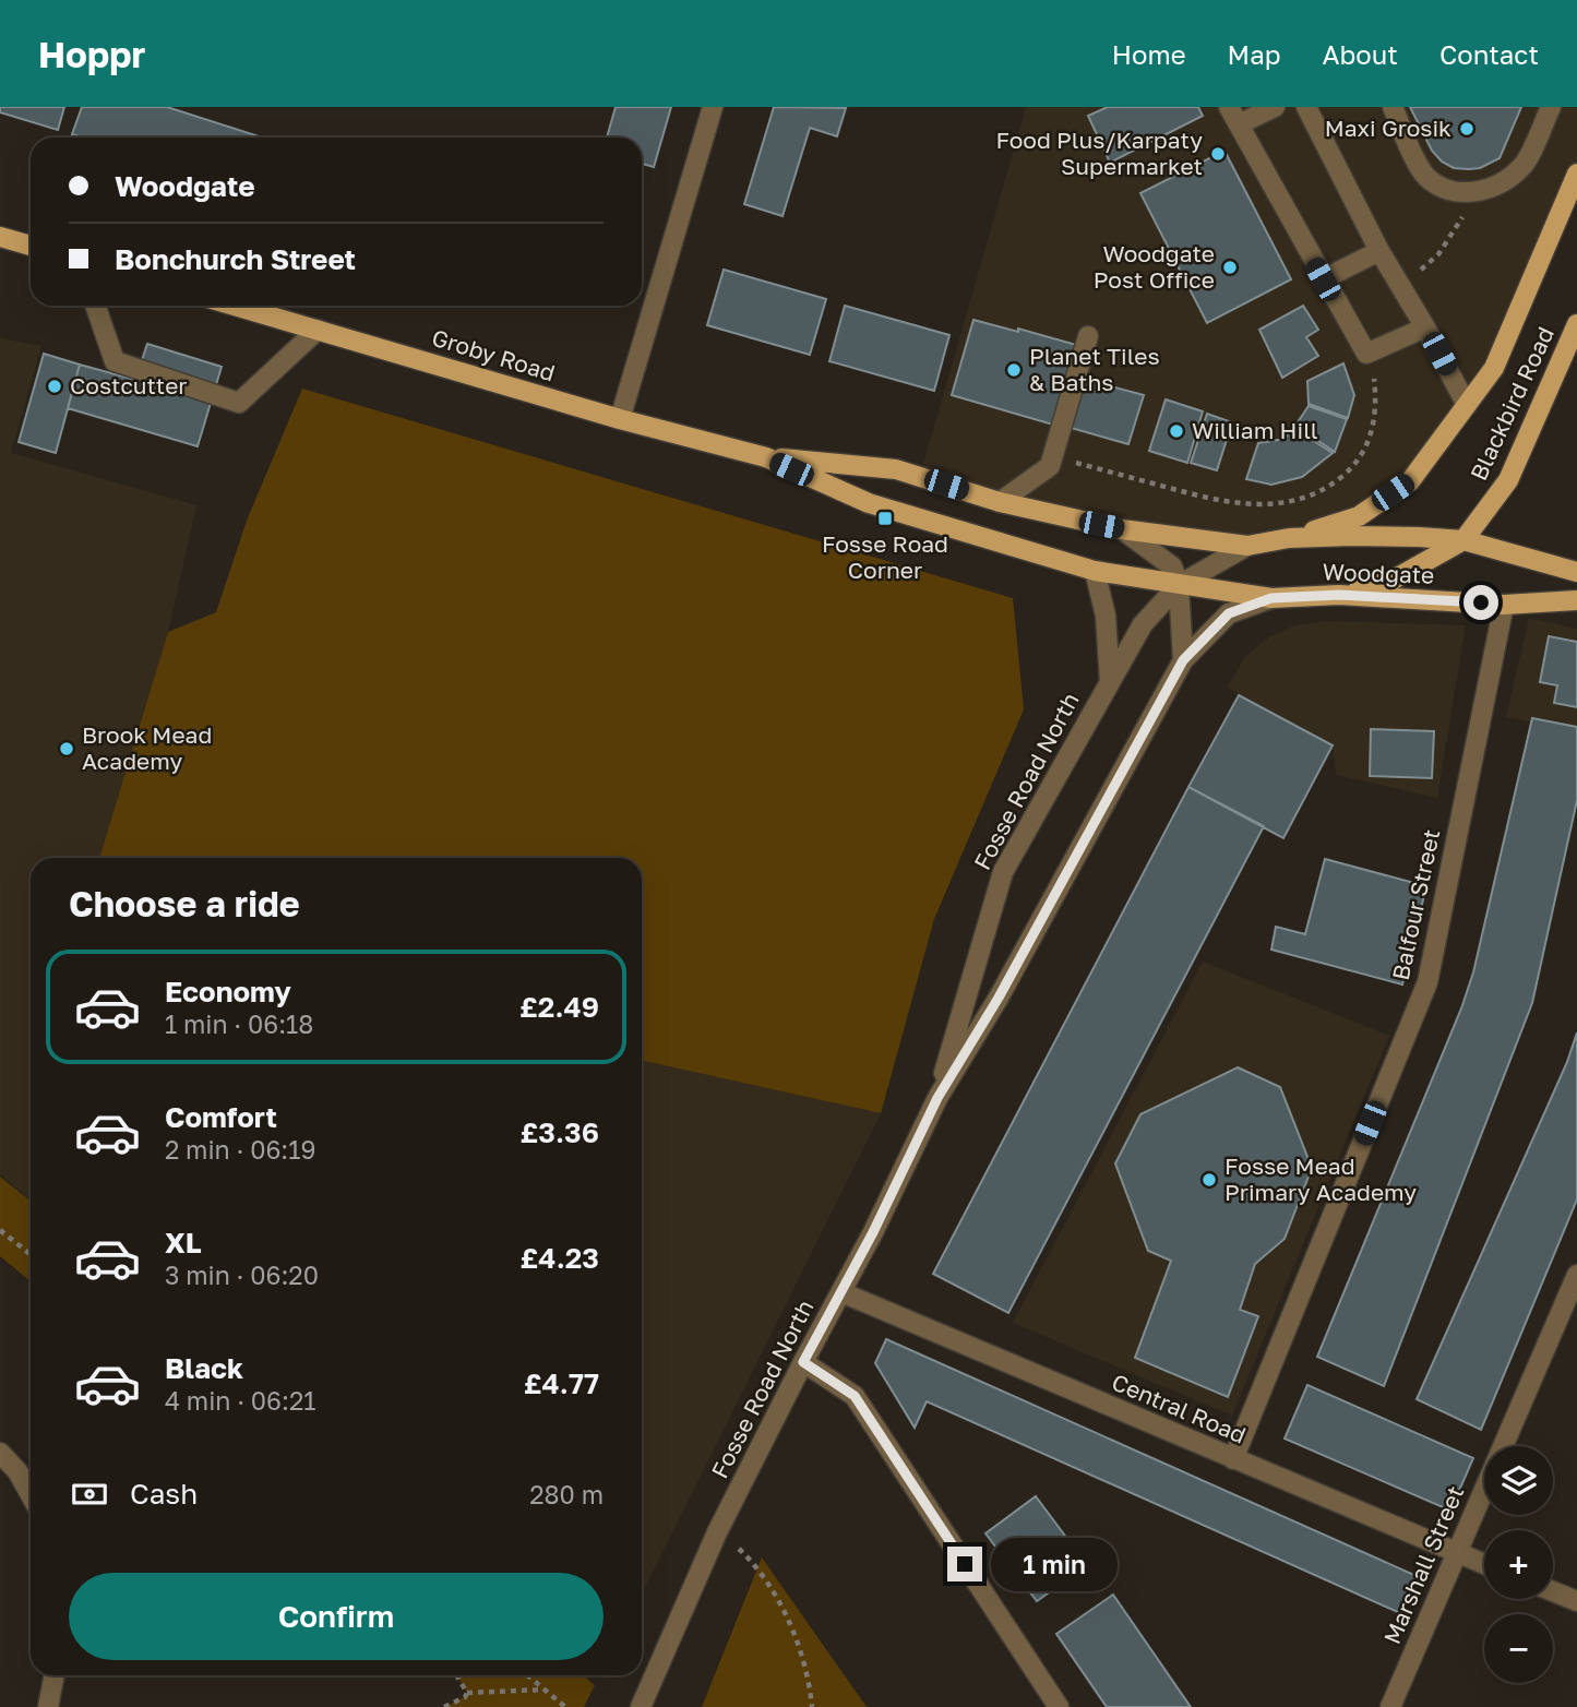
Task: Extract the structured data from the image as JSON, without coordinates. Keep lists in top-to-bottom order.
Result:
{
  "streets": {
    "main road": ["Groby Road", "Blackbird Road", "Woodgate"],
    "street": [
      "Fosse Road North",
      "Balfour Street",
      "Central Road",
      "Marshall Street"
    ]
  },
  "crossings": [
    ["Groby Road", "Woodgate"],
    ["Groby Road", "Fosse Road North"],
    ["Blackbird Road", "Woodgate"],
    ["Woodgate", "Fosse Road North"],
    ["Woodgate", "Balfour Street"],
    ["Fosse Road North", "Central Road"],
    ["Balfour Street", "Central Road"],
    ["Central Road", "Marshall Street"]
  ],
  "places": {
    "other": [
      "Maxi Grosik",
      "Food Plus/Karpaty Supermarket",
      "Woodgate Post Office",
      "Planet Tiles & Baths",
      "Costcutter",
      "William Hill",
      "Brook Mead Academy",
      "Fosse Mead Primary Academy"
    ],
    "transit": ["Fosse Road Corner"]
  },
  "page": {
    "header": "Hoppr",
    "nav": [
      "Home",
      "Map",
      "About",
      "Contact"
    ],
    "banner": ["Woodgate", "Bonchurch Street"],
    "heading": "Choose a ride",
    "list": [
      {
        "name": "Economy",
        "note": "1 min · 06:18",
        "value": "£2.49"
      },
      {
        "name": "Comfort",
        "note": "2 min · 06:19",
        "value": "£3.36"
      },
      {
        "name": "XL",
        "note": "3 min · 06:20",
        "value": "£4.23"
      },
      {
        "name": "Black",
        "note": "4 min · 06:21",
        "value": "£4.77"
      }
    ],
    "map_buttons": ["+", "−"],
    "pay": ["Cash", "280 m"],
    "bubble": "1 min",
    "buttons": "Confirm"
  }
}
